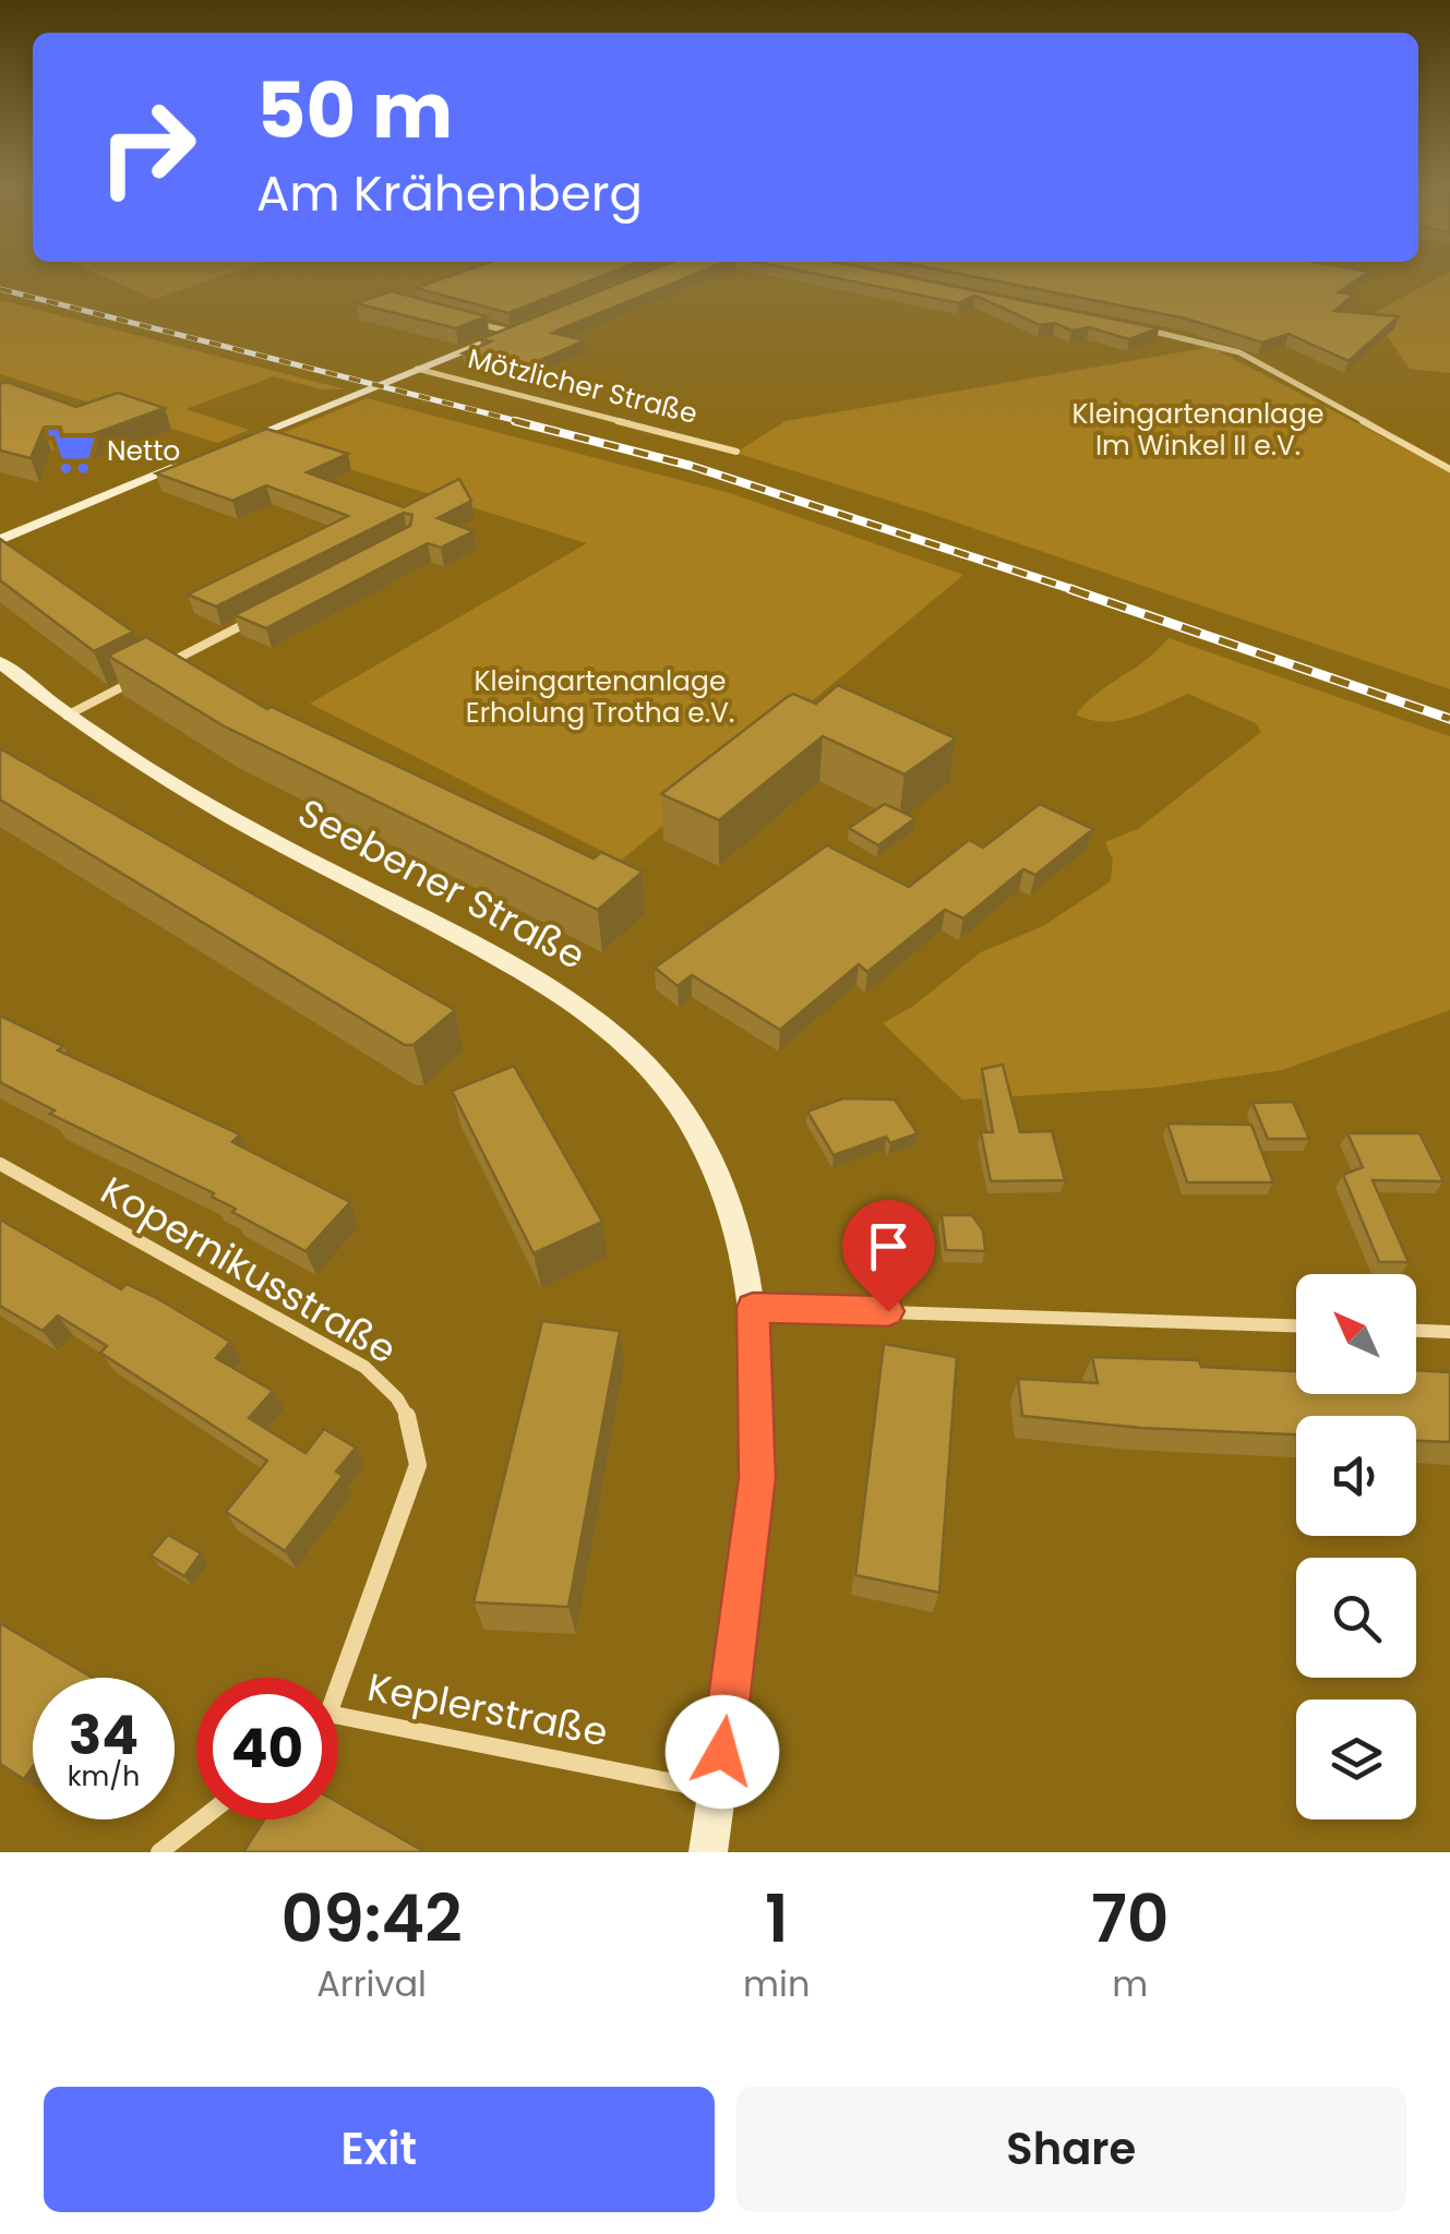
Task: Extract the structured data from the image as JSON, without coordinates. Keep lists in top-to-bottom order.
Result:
{
  "streets": {
    "street": [
      "Mötzlicher Straße",
      "Seebener Straße",
      "Kopernikusstraße",
      "Keplerstraße"
    ]
  },
  "crossings": [
    ["Seebener Straße", "Keplerstraße"]
  ],
  "parks": ["Kleingartenanlage Im Winkel II e.V.", "Kleingartenanlage Erholung Trotha e.V."],
  "places": {
    "supermarket": ["Netto"]
  },
  "north": "top left",
  "page": {
    "turn": ["50 m", "Am Krähenberg"],
    "speed": "34 km/h",
    "limit": "40",
    "eta": [
      "09:42",
      "Arrival",
      "1",
      "min",
      "70",
      "m"
    ],
    "buttons": ["Exit", "Share"]
  }
}
